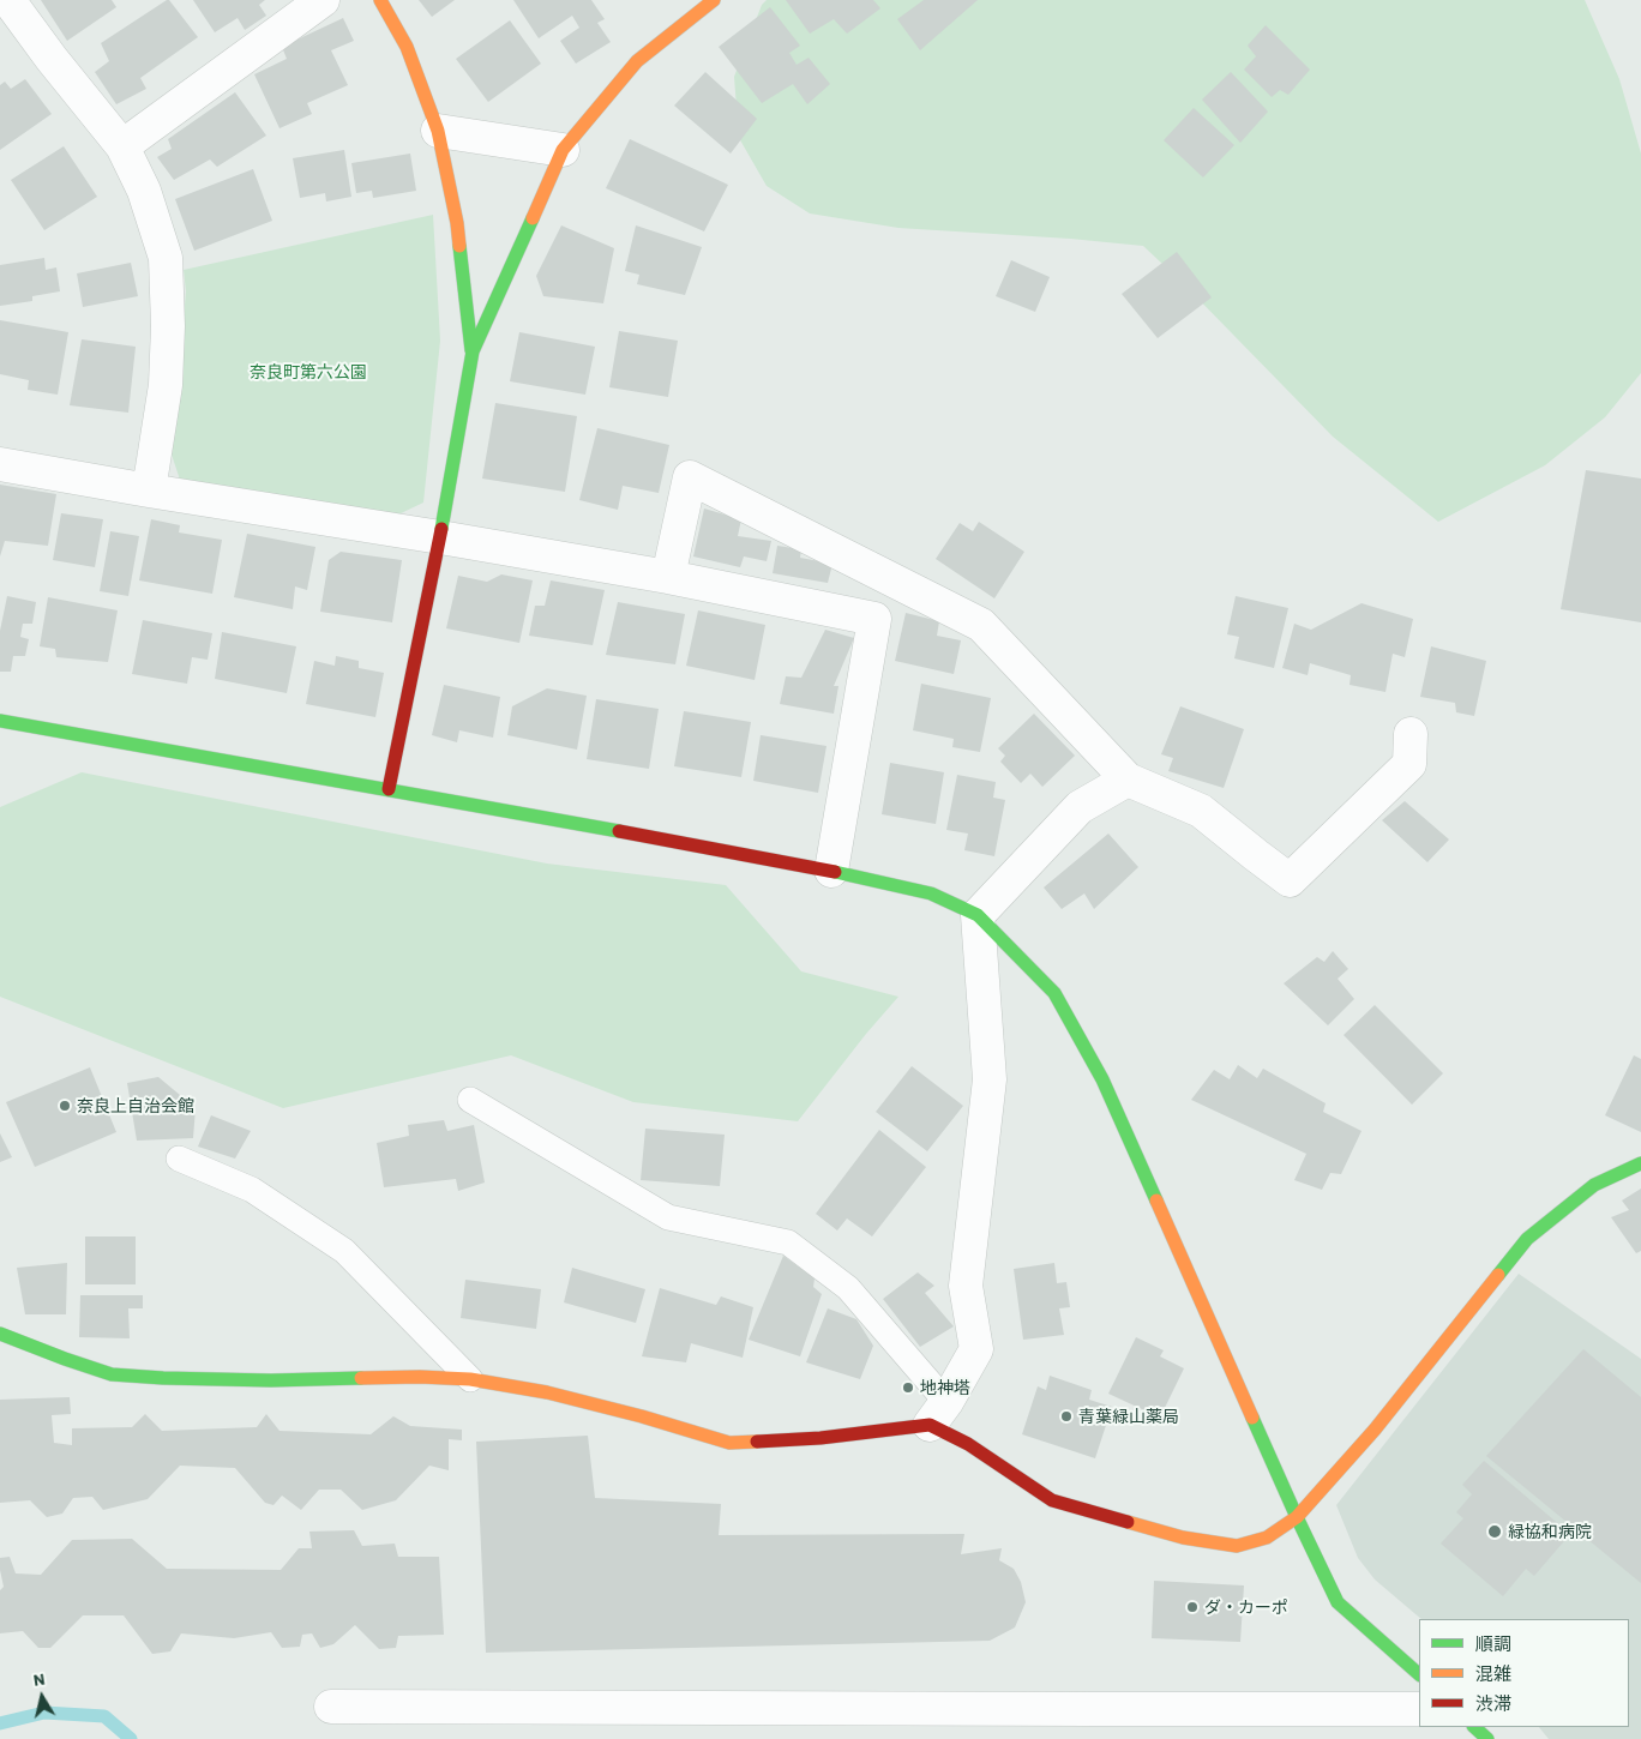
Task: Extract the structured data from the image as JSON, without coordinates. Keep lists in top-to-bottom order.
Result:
{
  "parks": ["奈良町第六公園"],
  "places": [
    "奈良上自治会館",
    "地神塔",
    "青葉緑山薬局",
    "緑協和病院",
    "ダ・カーポ"
  ],
  "legend": ["順調", "混雑", "渋滞"],
  "north": "top"
}
